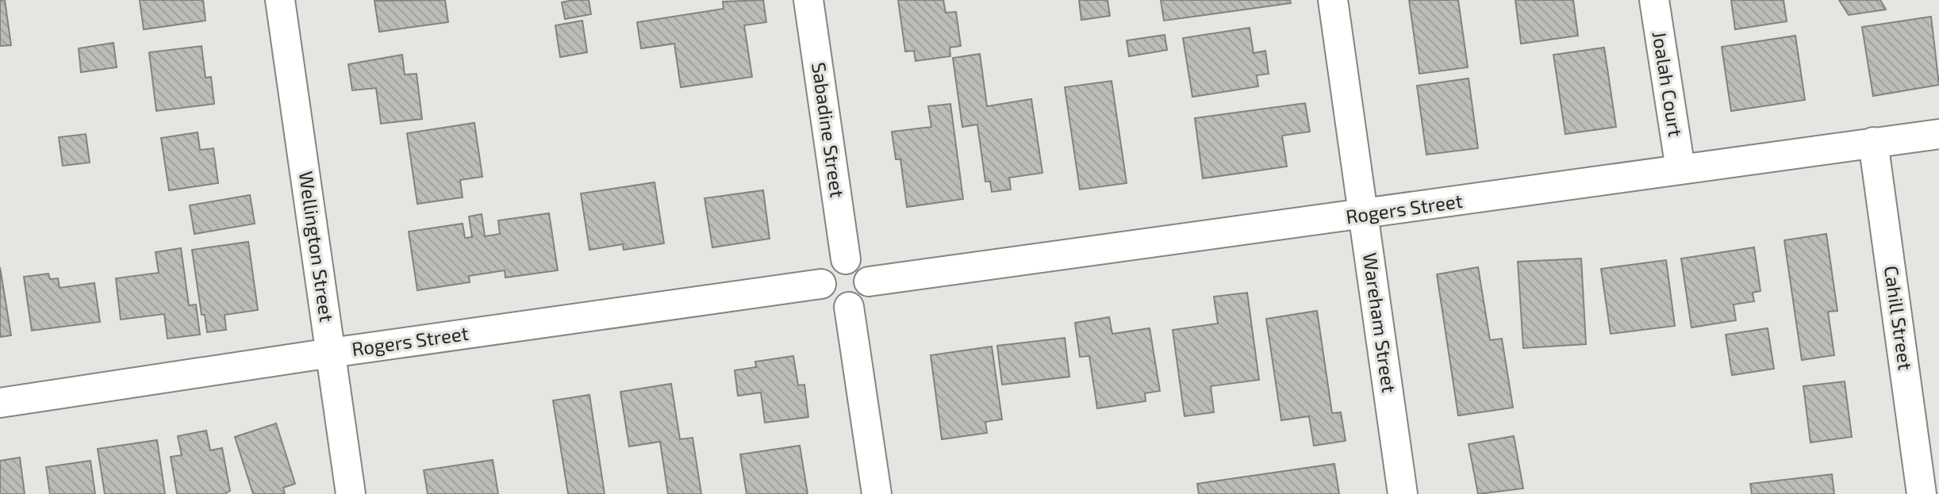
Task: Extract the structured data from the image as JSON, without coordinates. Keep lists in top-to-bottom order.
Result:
{
  "streets": {
    "street": [
      "Joalah Court",
      "Sabadine Street",
      "Rogers Street",
      "Wellington Street",
      "Cahill Street",
      "Wareham Street"
    ]
  },
  "crossings": [
    ["Joalah Court", "Rogers Street"],
    ["Sabadine Street", "Rogers Street"],
    ["Rogers Street", "Wellington Street"],
    ["Rogers Street", "Cahill Street"],
    ["Rogers Street", "Wareham Street"]
  ]
}
